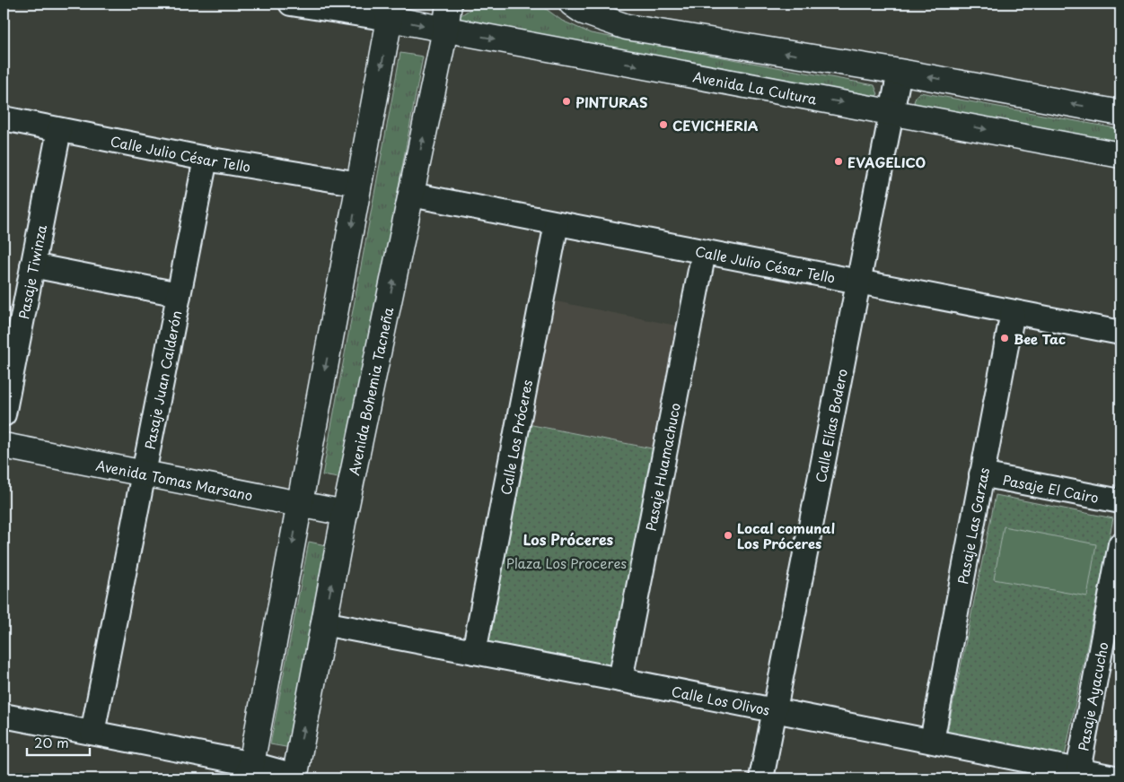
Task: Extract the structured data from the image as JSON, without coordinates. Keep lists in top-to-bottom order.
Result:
{
  "streets": {
    "street": [
      "Avenida La Cultura",
      "Calle Julio César Tello",
      "Pasaje Tiwinza",
      "Pasaje Juan Calderón",
      "Avenida Bohemia Tacneña",
      "Calle Elías Bodero",
      "Calle Los Próceres",
      "Pasaje Huamachuco",
      "Avenida Tomas Marsano",
      "Pasaje El Cairo",
      "Pasaje Las Garzas",
      "Pasaje Ayacucho",
      "Calle Los Olivos"
    ]
  },
  "crossings": [
    ["Avenida La Cultura", "Avenida Bohemia Tacneña"],
    ["Avenida La Cultura", "Calle Elías Bodero"],
    ["Calle Julio César Tello", "Pasaje Tiwinza"],
    ["Calle Julio César Tello", "Pasaje Juan Calderón"],
    ["Calle Julio César Tello", "Avenida Bohemia Tacneña"],
    ["Calle Julio César Tello", "Calle Elías Bodero"],
    ["Calle Julio César Tello", "Calle Los Próceres"],
    ["Calle Julio César Tello", "Pasaje Huamachuco"],
    ["Calle Julio César Tello", "Pasaje Las Garzas"],
    ["Pasaje Juan Calderón", "Avenida Tomas Marsano"],
    ["Avenida Bohemia Tacneña", "Avenida Tomas Marsano"],
    ["Avenida Bohemia Tacneña", "Calle Los Olivos"],
    ["Calle Elías Bodero", "Calle Los Olivos"],
    ["Calle Los Próceres", "Calle Los Olivos"],
    ["Pasaje Huamachuco", "Calle Los Olivos"],
    ["Pasaje El Cairo", "Pasaje Las Garzas"],
    ["Pasaje Las Garzas", "Calle Los Olivos"],
    ["Pasaje Ayacucho", "Calle Los Olivos"]
  ],
  "districts": ["Los Próceres"],
  "parks": ["Plaza Los Proceres"],
  "places": [
    "PINTURAS",
    "CEVICHERIA",
    "EVAGELICO",
    "Bee Tac",
    "Local comunal Los Próceres"
  ],
  "scale_bar": "20 m"
}
